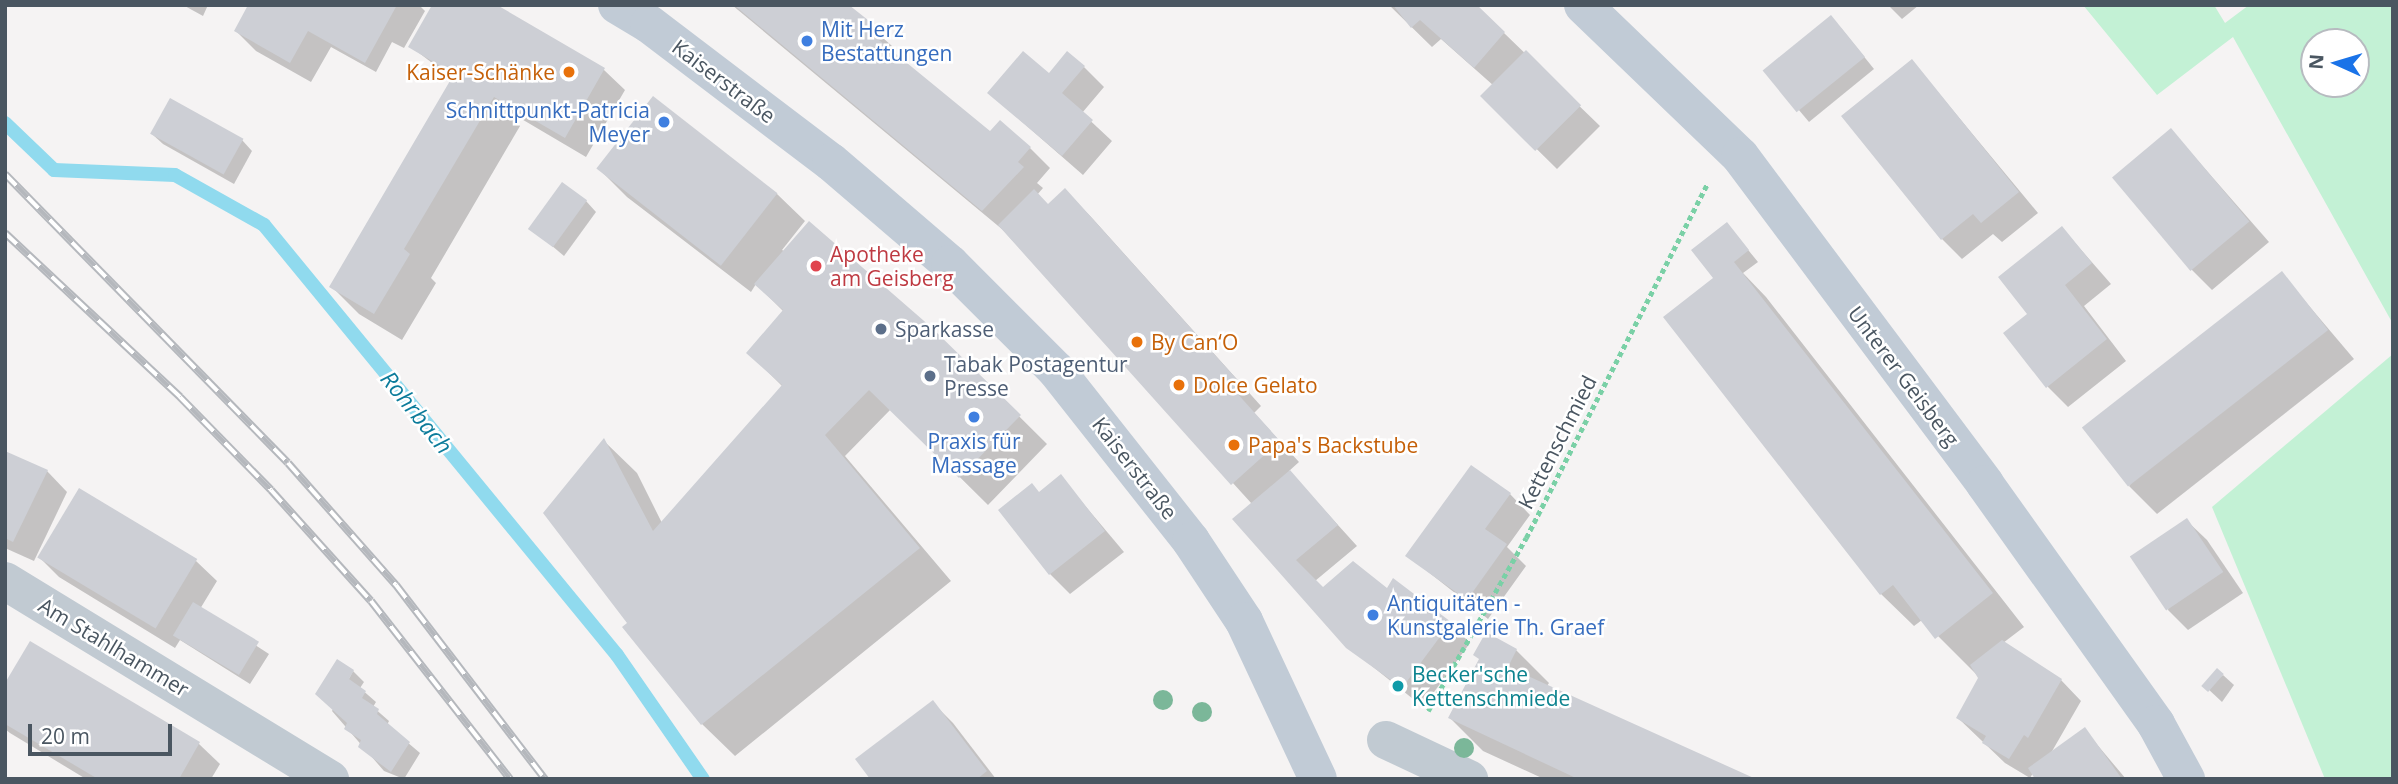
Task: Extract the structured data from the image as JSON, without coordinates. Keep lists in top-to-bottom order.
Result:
{
  "streets": {
    "main road": ["Kaiserstraße", "Unterer Geisberg"],
    "street": ["Am Stahlhammer"],
    "path": ["Kettenschmied"]
  },
  "water": ["Rohrbach"],
  "places": [
    "Mit Herz Bestattungen",
    "Kaiser-Schänke",
    "Schnittpunkt-Patricia Meyer",
    "Apotheke am Geisberg",
    "Sparkasse",
    "By Can‘O",
    "Tabak Postagentur Presse",
    "Dolce Gelato",
    "Praxis für Massage",
    "Papa's Backstube",
    "Antiquitäten - Kunstgalerie Th. Graef",
    "Becker'sche Kettenschmiede"
  ],
  "scale_bar": "20 m",
  "north": "left"
}
